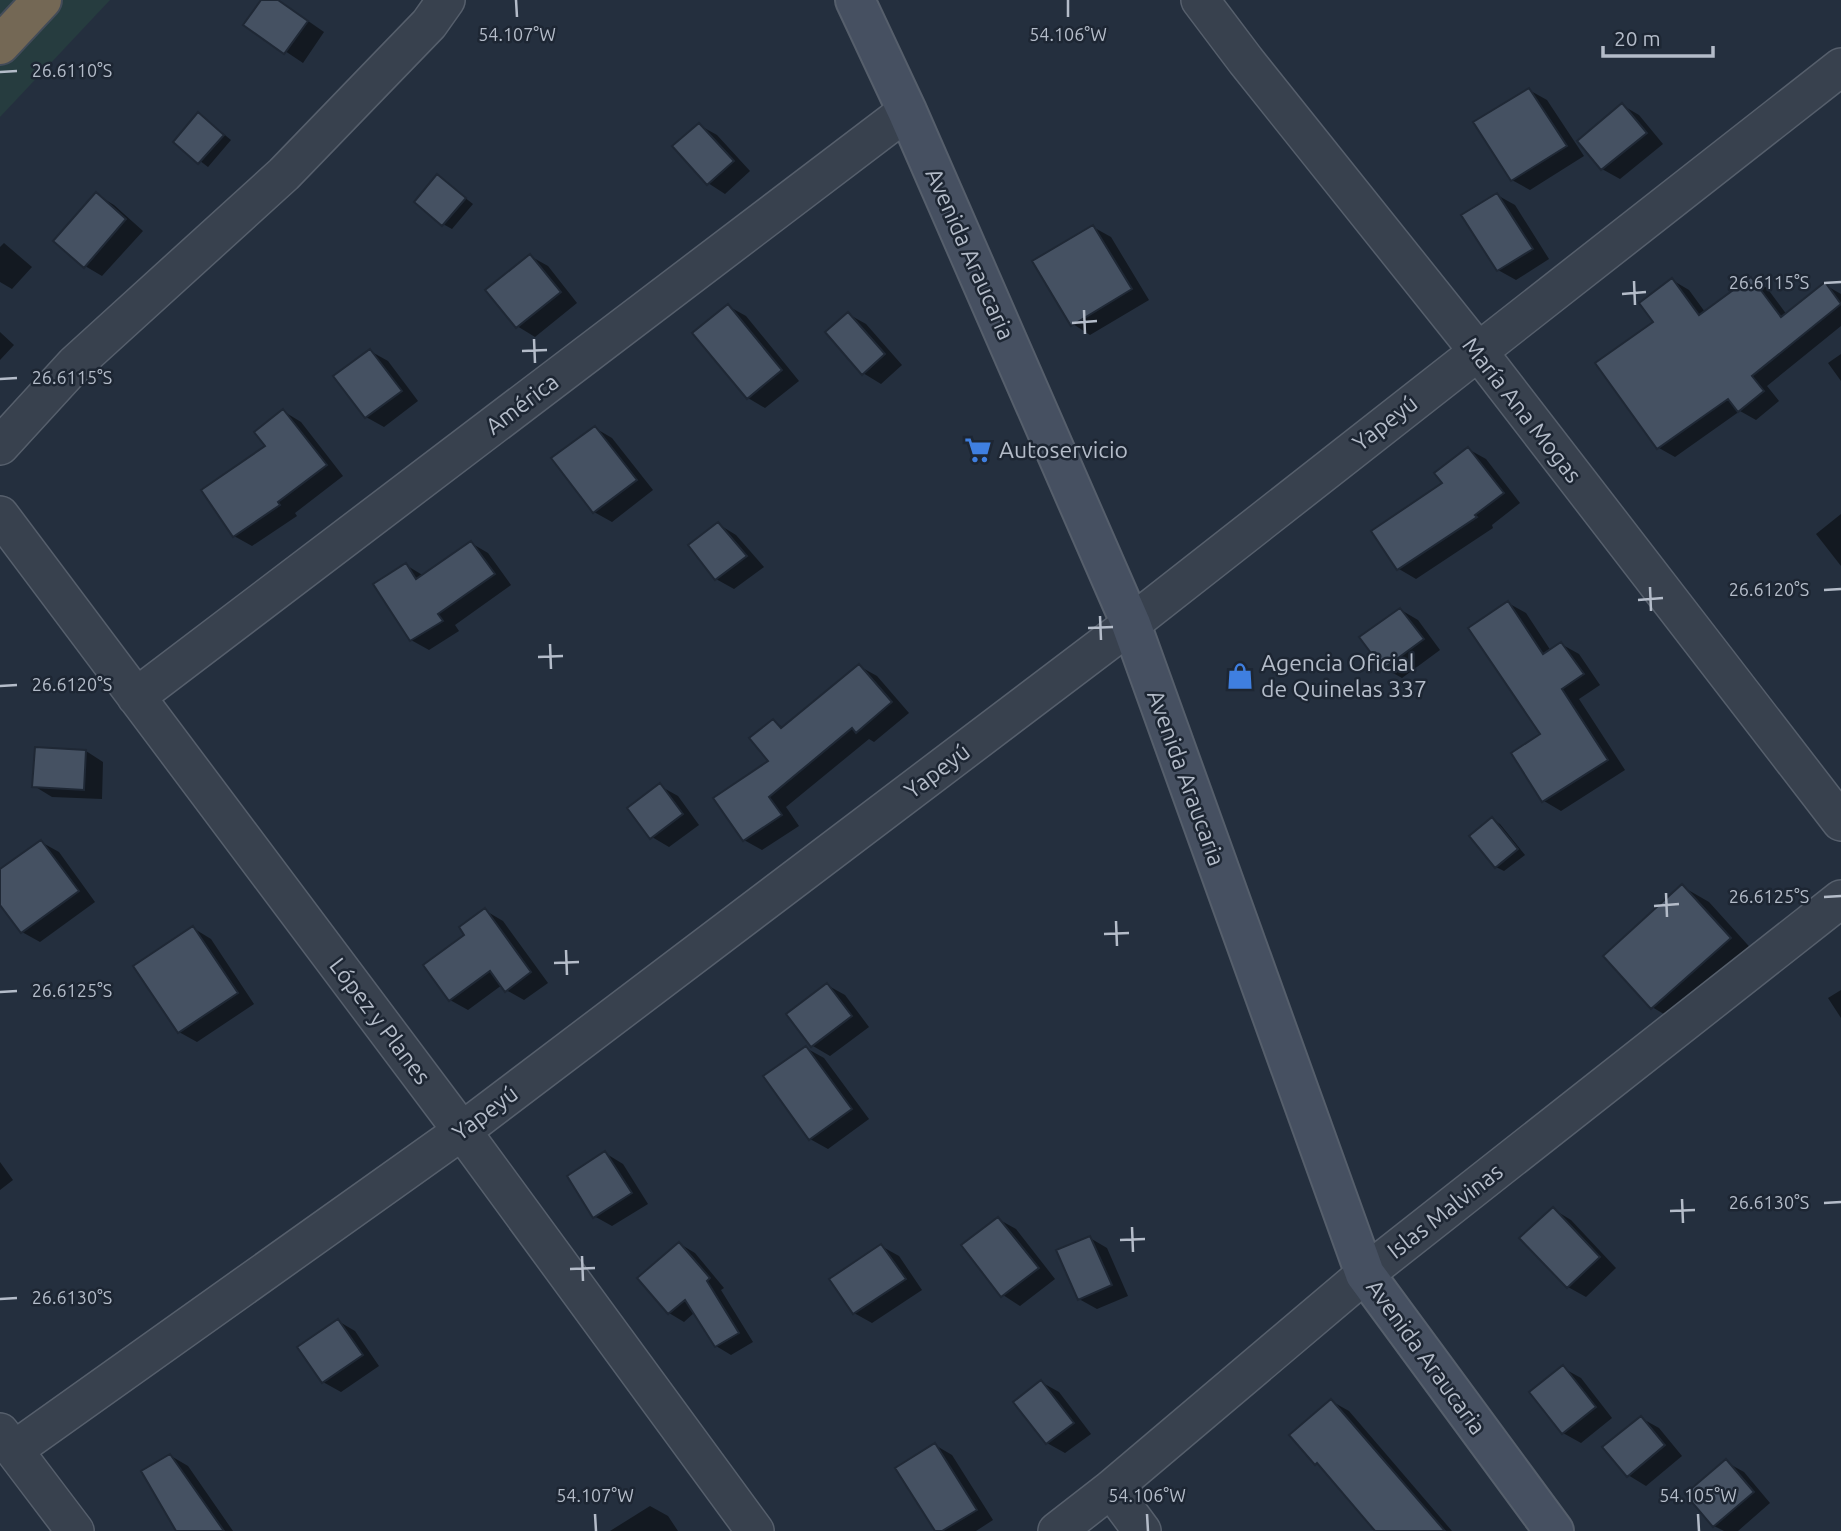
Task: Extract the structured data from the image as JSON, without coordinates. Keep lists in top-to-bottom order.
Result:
{
  "streets": {
    "main road": ["Avenida Araucaria"],
    "street": [
      "América",
      "María Ana Mogas",
      "Yapeyú",
      "López y Planes",
      "Islas Malvinas"
    ]
  },
  "crossings": [
    ["Avenida Araucaria", "América"],
    ["Avenida Araucaria", "Yapeyú"],
    ["Avenida Araucaria", "Islas Malvinas"],
    ["América", "López y Planes"],
    ["María Ana Mogas", "Yapeyú"],
    ["Yapeyú", "López y Planes"]
  ],
  "places": {
    "supermarket": ["Autoservicio"],
    "shop": ["Agencia Oficial de Quinelas 337"]
  },
  "scale_bar": "20 m",
  "coordinates": [
    "54.107°W",
    "54.106°W",
    "26.6110°S",
    "26.6115°S",
    "26.6120°S",
    "26.6125°S",
    "26.6130°S",
    "54.105°W"
  ]
}
